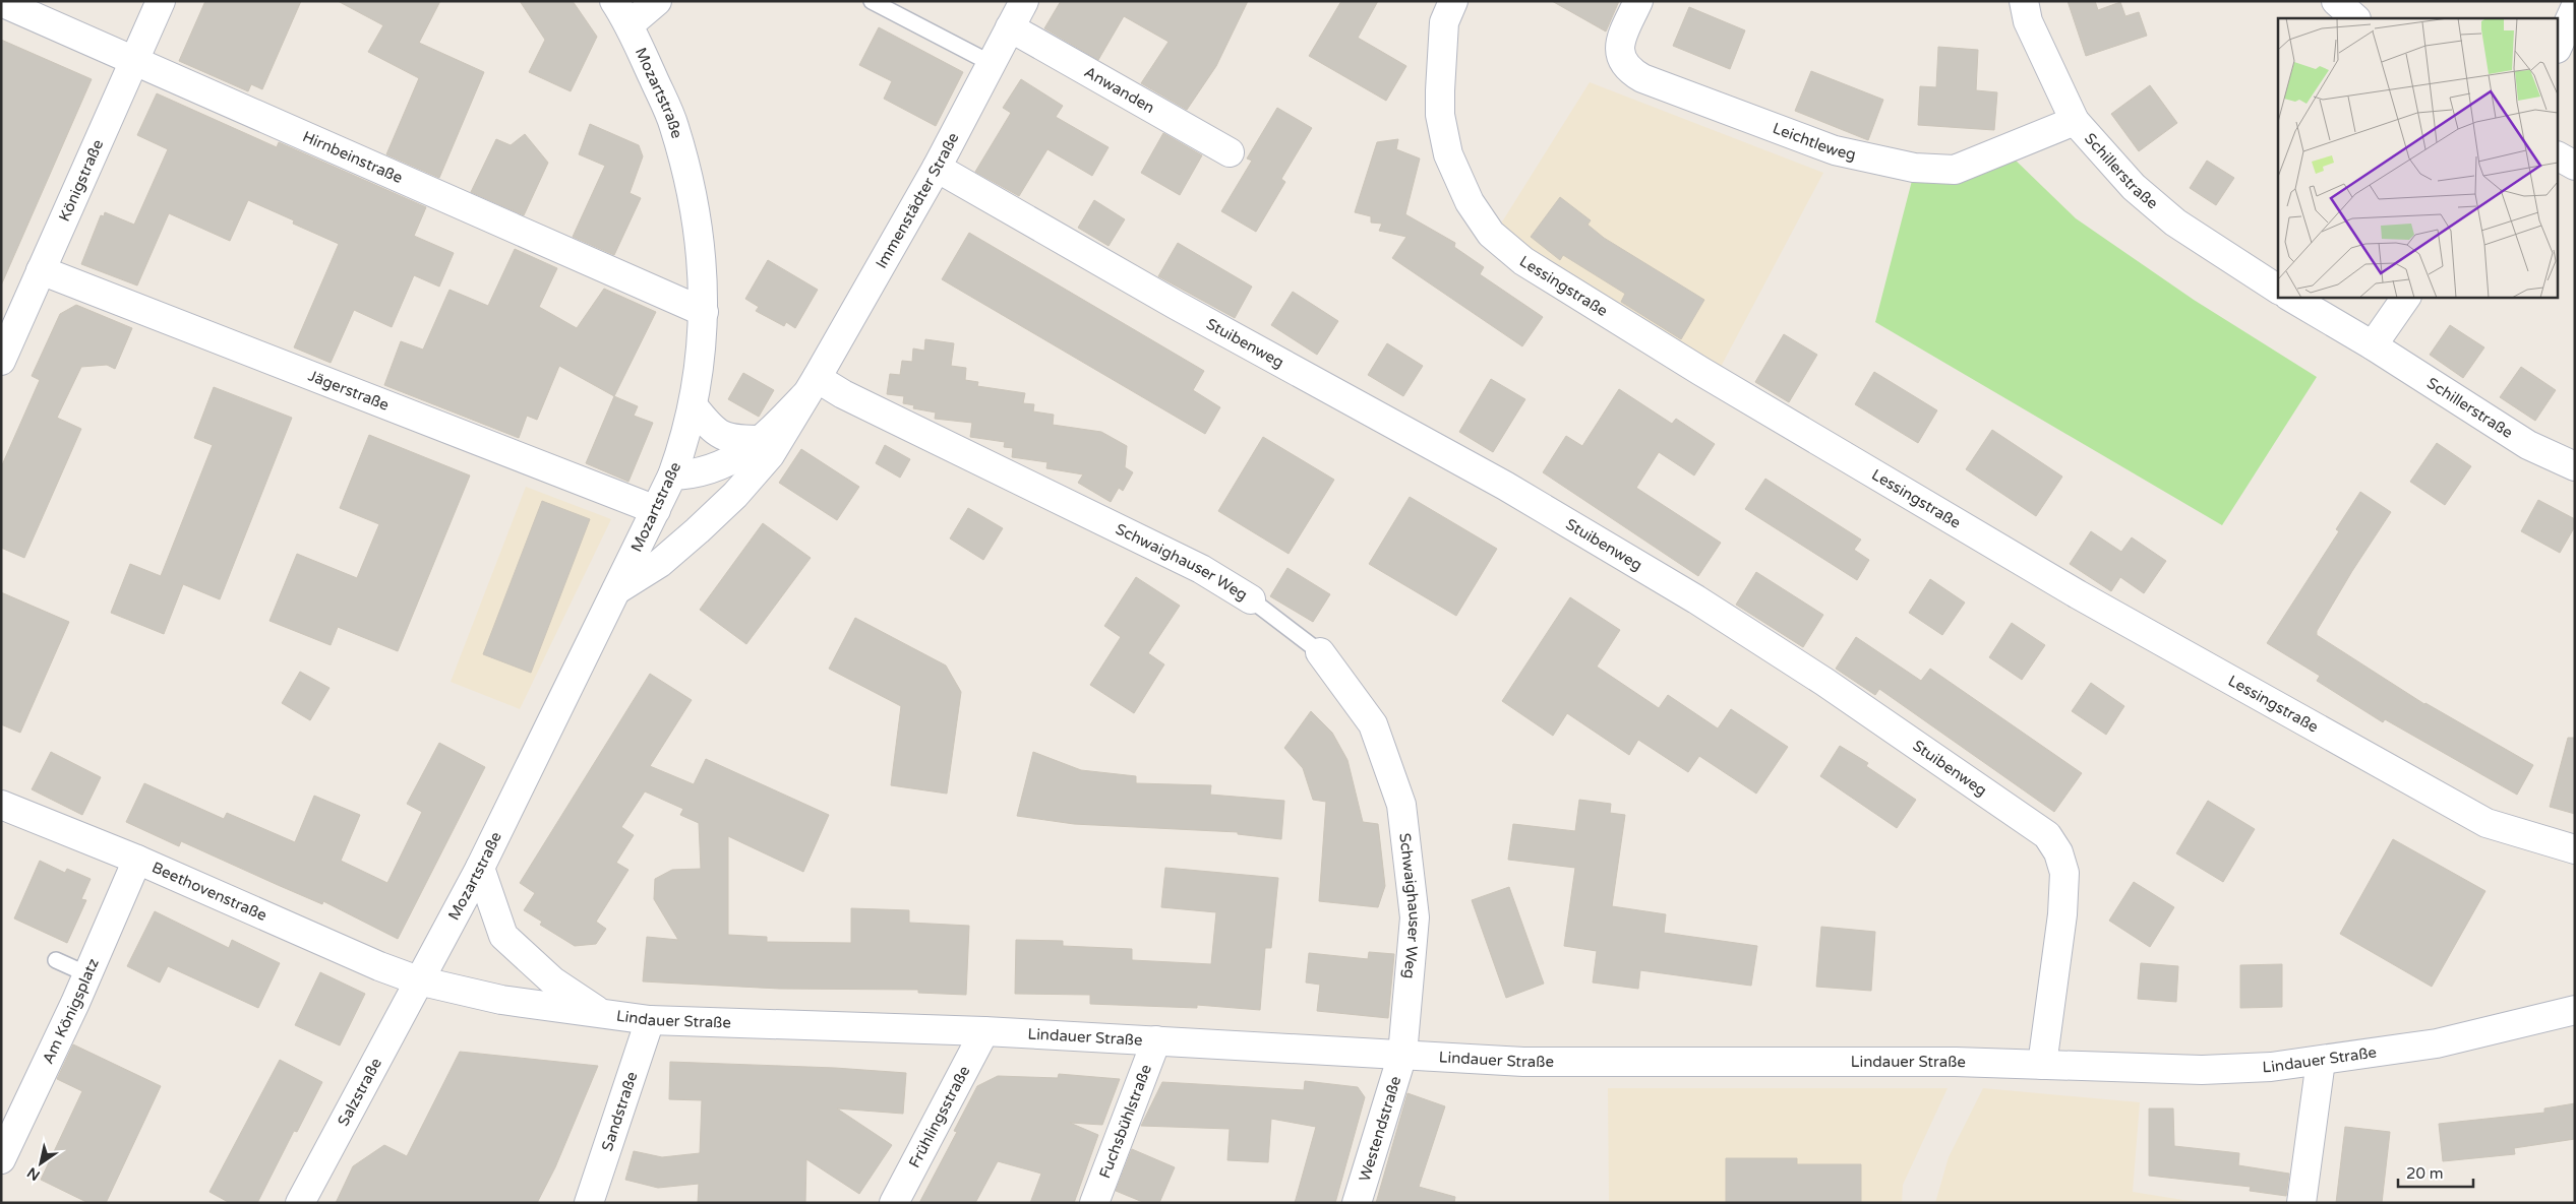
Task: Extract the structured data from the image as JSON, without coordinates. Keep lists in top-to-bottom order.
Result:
{
  "streets": {
    "street": [
      "Anwanden",
      "Mozartstraße",
      "Leichtleweg",
      "Hirnbeinstraße",
      "Schillerstraße",
      "Königstraße",
      "Immenstädter Straße",
      "Lessingstraße",
      "Stuibenweg",
      "Jägerstraße",
      "Schwaighauser Weg",
      "Beethovenstraße",
      "Am Königsplatz",
      "Lindauer Straße",
      "Salzstraße",
      "Sandstraße",
      "Frühlingsstraße",
      "Fuchsbühlstraße",
      "Westendstraße"
    ]
  },
  "crossings": [
    ["Anwanden", "Immenstädter Straße"],
    ["Mozartstraße", "Hirnbeinstraße"],
    ["Mozartstraße", "Immenstädter Straße"],
    ["Mozartstraße", "Jägerstraße"],
    ["Mozartstraße", "Beethovenstraße"],
    ["Mozartstraße", "Lindauer Straße"],
    ["Mozartstraße", "Salzstraße"],
    ["Leichtleweg", "Schillerstraße"],
    ["Hirnbeinstraße", "Königstraße"],
    ["Königstraße", "Jägerstraße"],
    ["Immenstädter Straße", "Stuibenweg"],
    ["Immenstädter Straße", "Schwaighauser Weg"],
    ["Stuibenweg", "Lindauer Straße"],
    ["Schwaighauser Weg", "Lindauer Straße"],
    ["Schwaighauser Weg", "Westendstraße"],
    ["Beethovenstraße", "Am Königsplatz"],
    ["Beethovenstraße", "Lindauer Straße"],
    ["Beethovenstraße", "Salzstraße"],
    ["Lindauer Straße", "Salzstraße"],
    ["Lindauer Straße", "Sandstraße"],
    ["Lindauer Straße", "Frühlingsstraße"],
    ["Lindauer Straße", "Fuchsbühlstraße"],
    ["Lindauer Straße", "Westendstraße"]
  ],
  "scale_bar": "20 m",
  "north": "bottom left"
}
